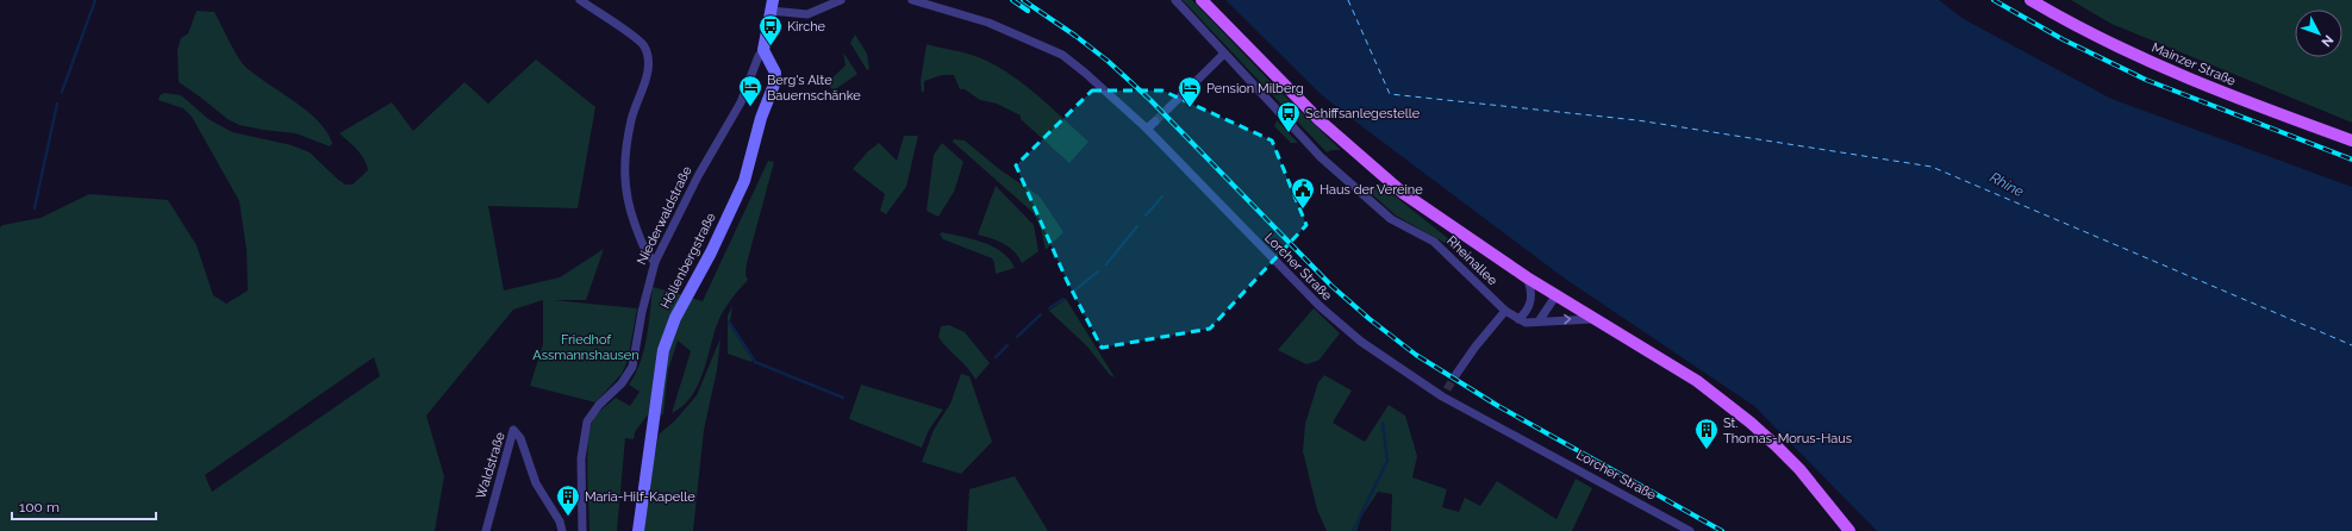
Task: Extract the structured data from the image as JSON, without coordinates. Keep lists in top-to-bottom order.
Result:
{
  "streets": {
    "main road": ["Mainzer Straße", "Höllenbergstraße"],
    "street": [
      "Niederwaldstraße",
      "Rheinallee",
      "Lorcher Straße",
      "Waldstraße"
    ]
  },
  "crossings": [
    ["Niederwaldstraße", "Höllenbergstraße"]
  ],
  "water": ["Rhine"],
  "parks": ["Friedhof Assmannshausen"],
  "places": {
    "bus stop": ["Kirche", "Schiffsanlegestelle"],
    "hotel": ["Berg's Alte Bauernschänke", "Pension Milberg"],
    "public building": ["Haus der Vereine"],
    "building": ["St. Thomas-Morus-Haus", "Maria-Hilf-Kapelle"]
  },
  "scale_bar": "100 m",
  "north": "bottom right"
}
